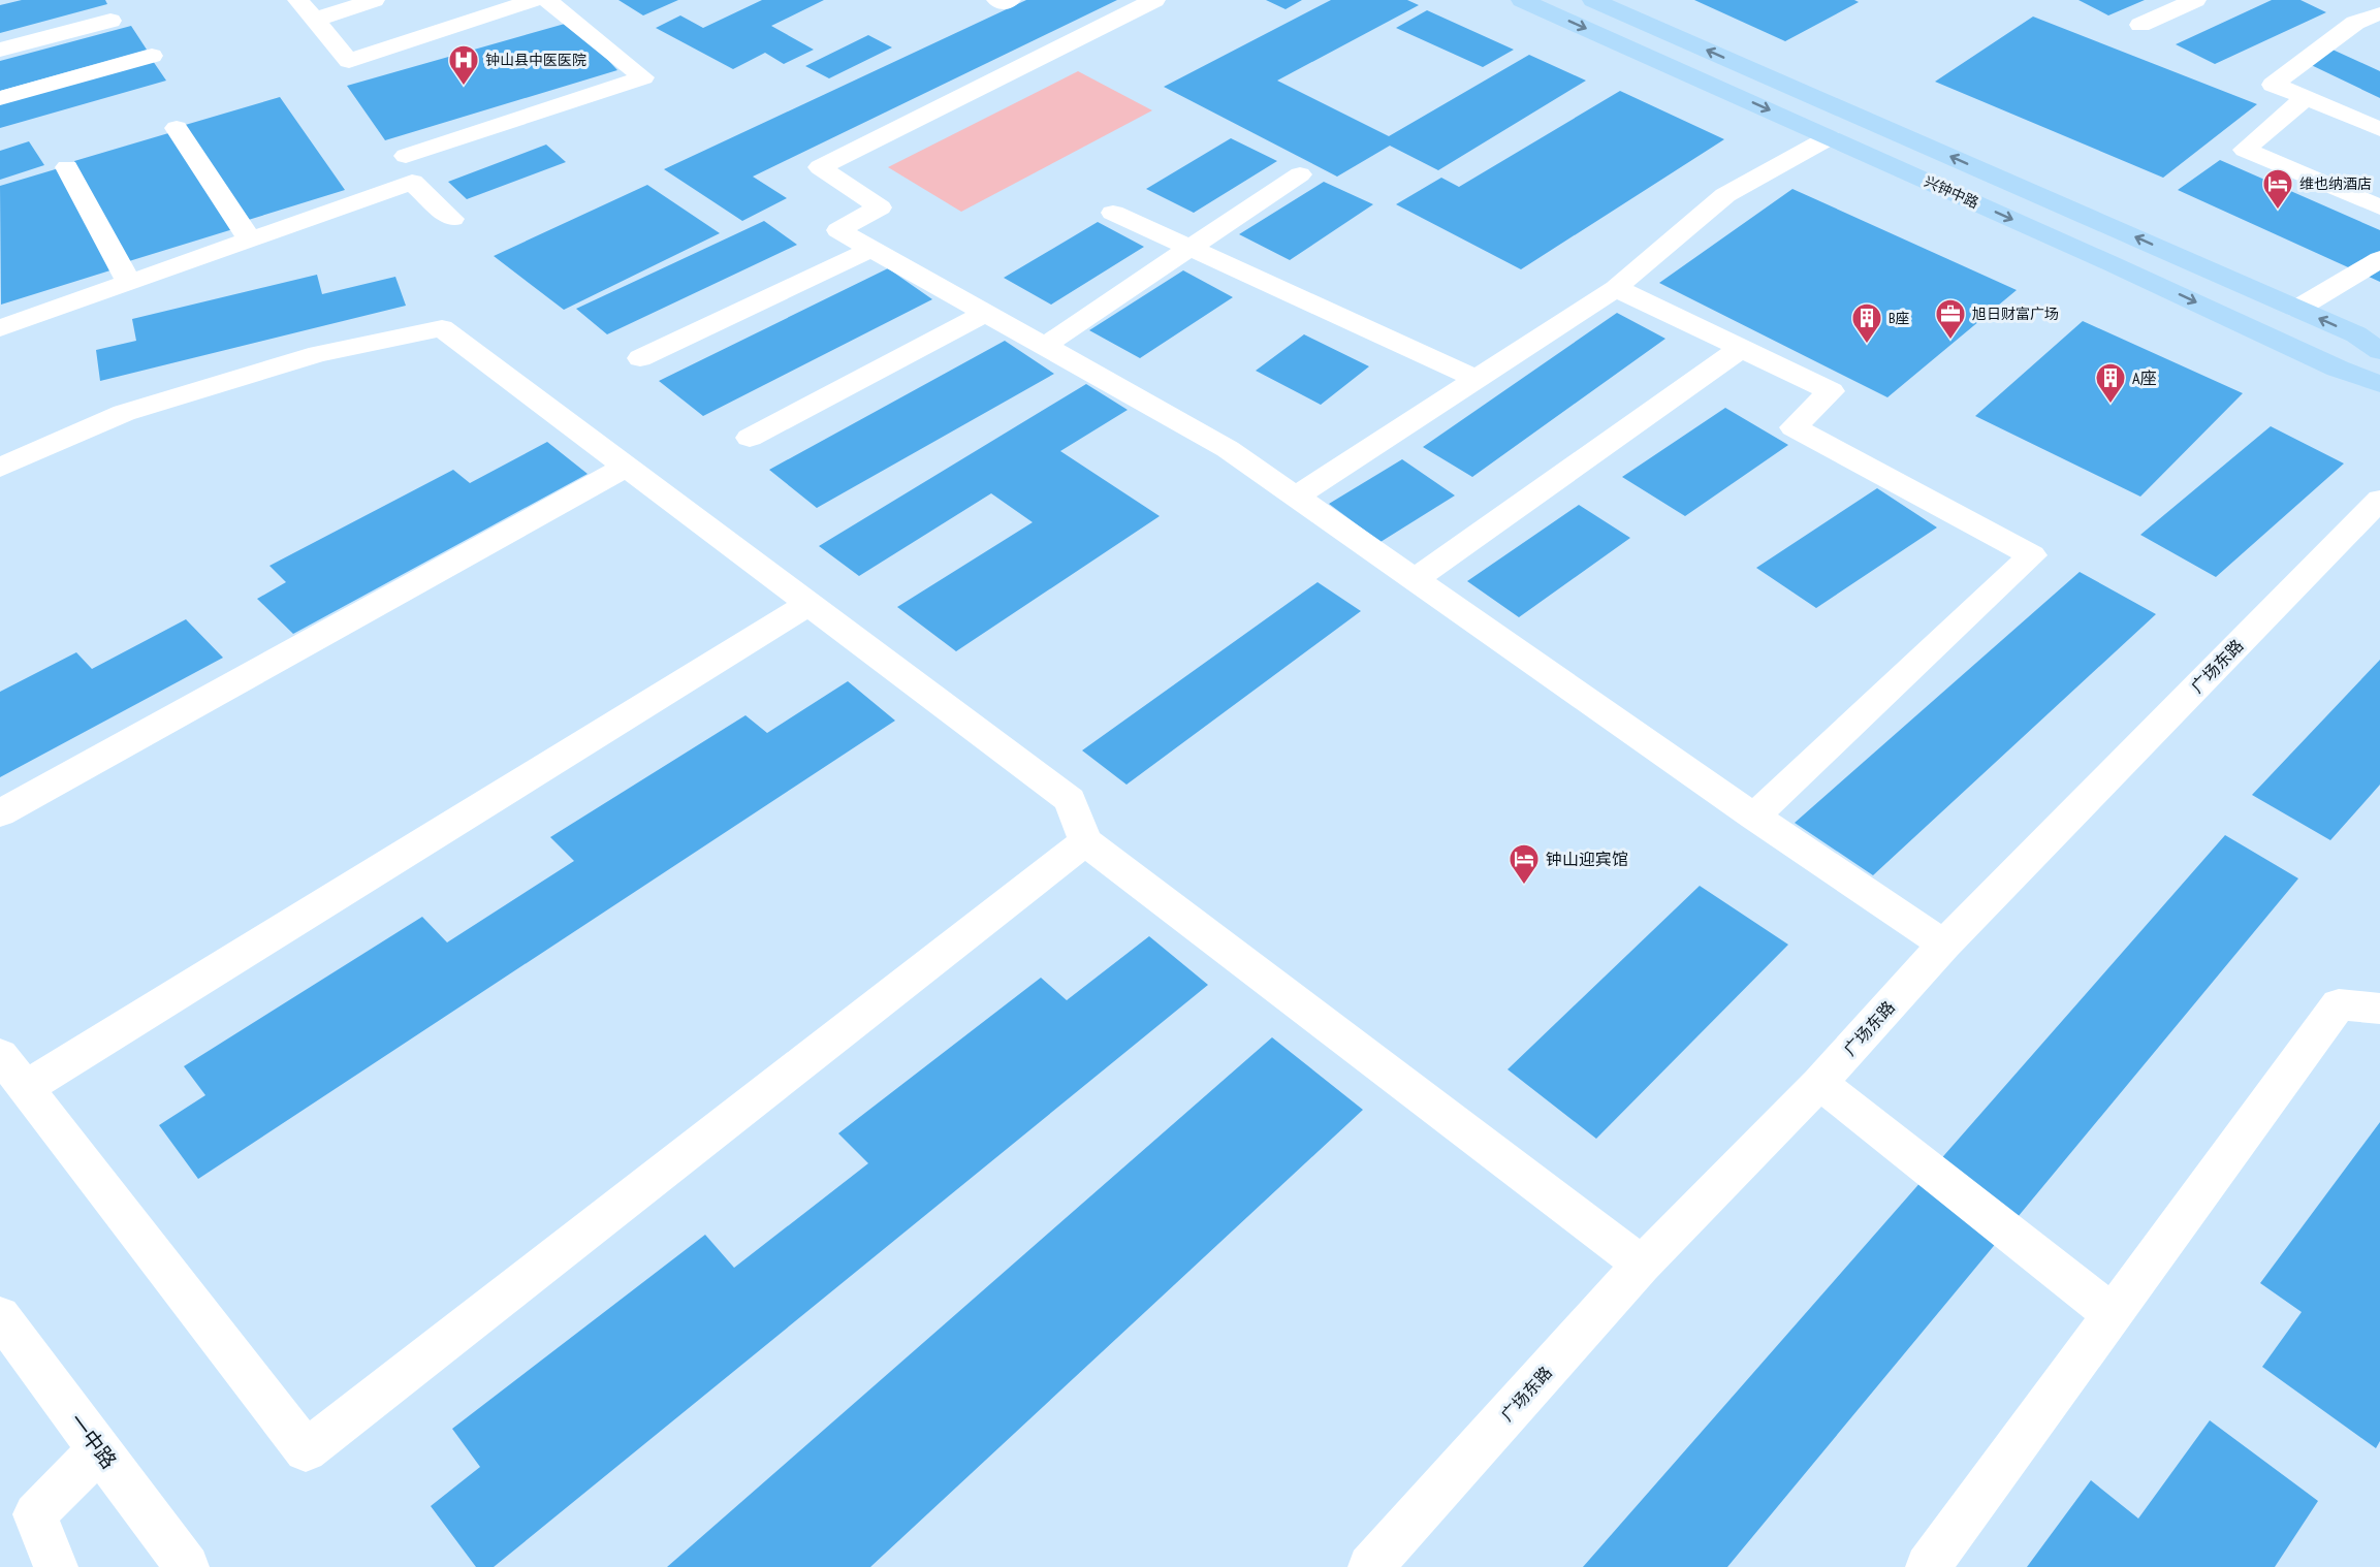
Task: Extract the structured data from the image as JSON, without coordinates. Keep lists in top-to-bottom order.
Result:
{
  "streets": {
    "main road": ["兴钟中路"],
    "street": ["广场东路", "一中路"]
  },
  "places": {
    "hospital": ["钟山县中医医院"],
    "hotel": ["维也纳酒店", "钟山迎宾馆"],
    "office": ["旭日财富广场"],
    "building": ["B座", "A座"]
  }
}
